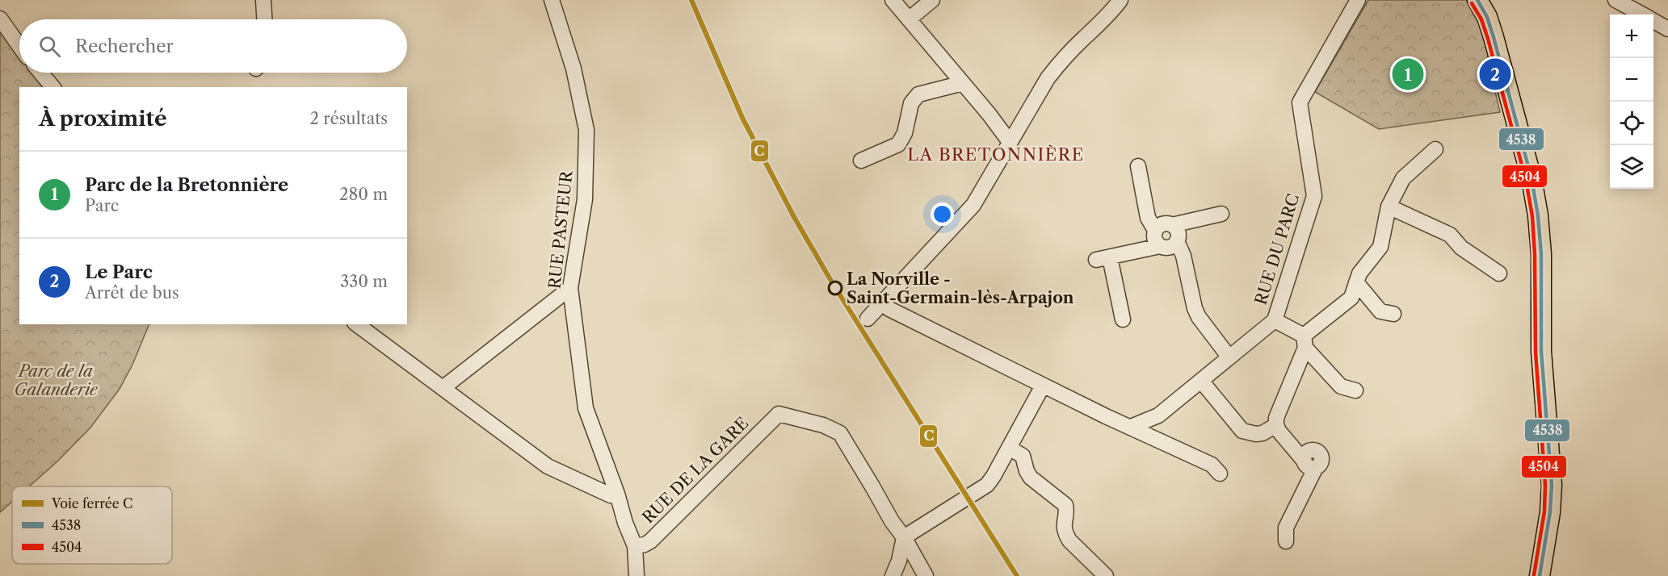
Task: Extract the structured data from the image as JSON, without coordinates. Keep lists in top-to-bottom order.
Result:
{
  "streets": {
    "street": ["RUE PASTEUR", "RUE DU PARC", "RUE DE LA GARE"]
  },
  "crossings": [
    ["RUE PASTEUR", "RUE DE LA GARE"]
  ],
  "districts": ["LA BRETONNIÈRE"],
  "parks": ["Parc de la Galanderie"],
  "places": ["La Norville - Saint-Germain-lès-Arpajon"],
  "lines": ["rail line C", "transit line 4538", "transit line 4504"],
  "legend": ["Voie ferrée C", "4538", "4504"],
  "page": {
    "map_buttons": ["+", "−"],
    "search": "Rechercher",
    "pins": ["1", "2"],
    "heading": ["À proximité", "2 résultats"],
    "list": [
      {
        "mark": "1",
        "name": "Parc de la Bretonnière",
        "note": "Parc",
        "value": "280 m"
      },
      {
        "mark": "2",
        "name": "Le Parc",
        "note": "Arrêt de bus",
        "value": "330 m"
      }
    ]
  }
}
